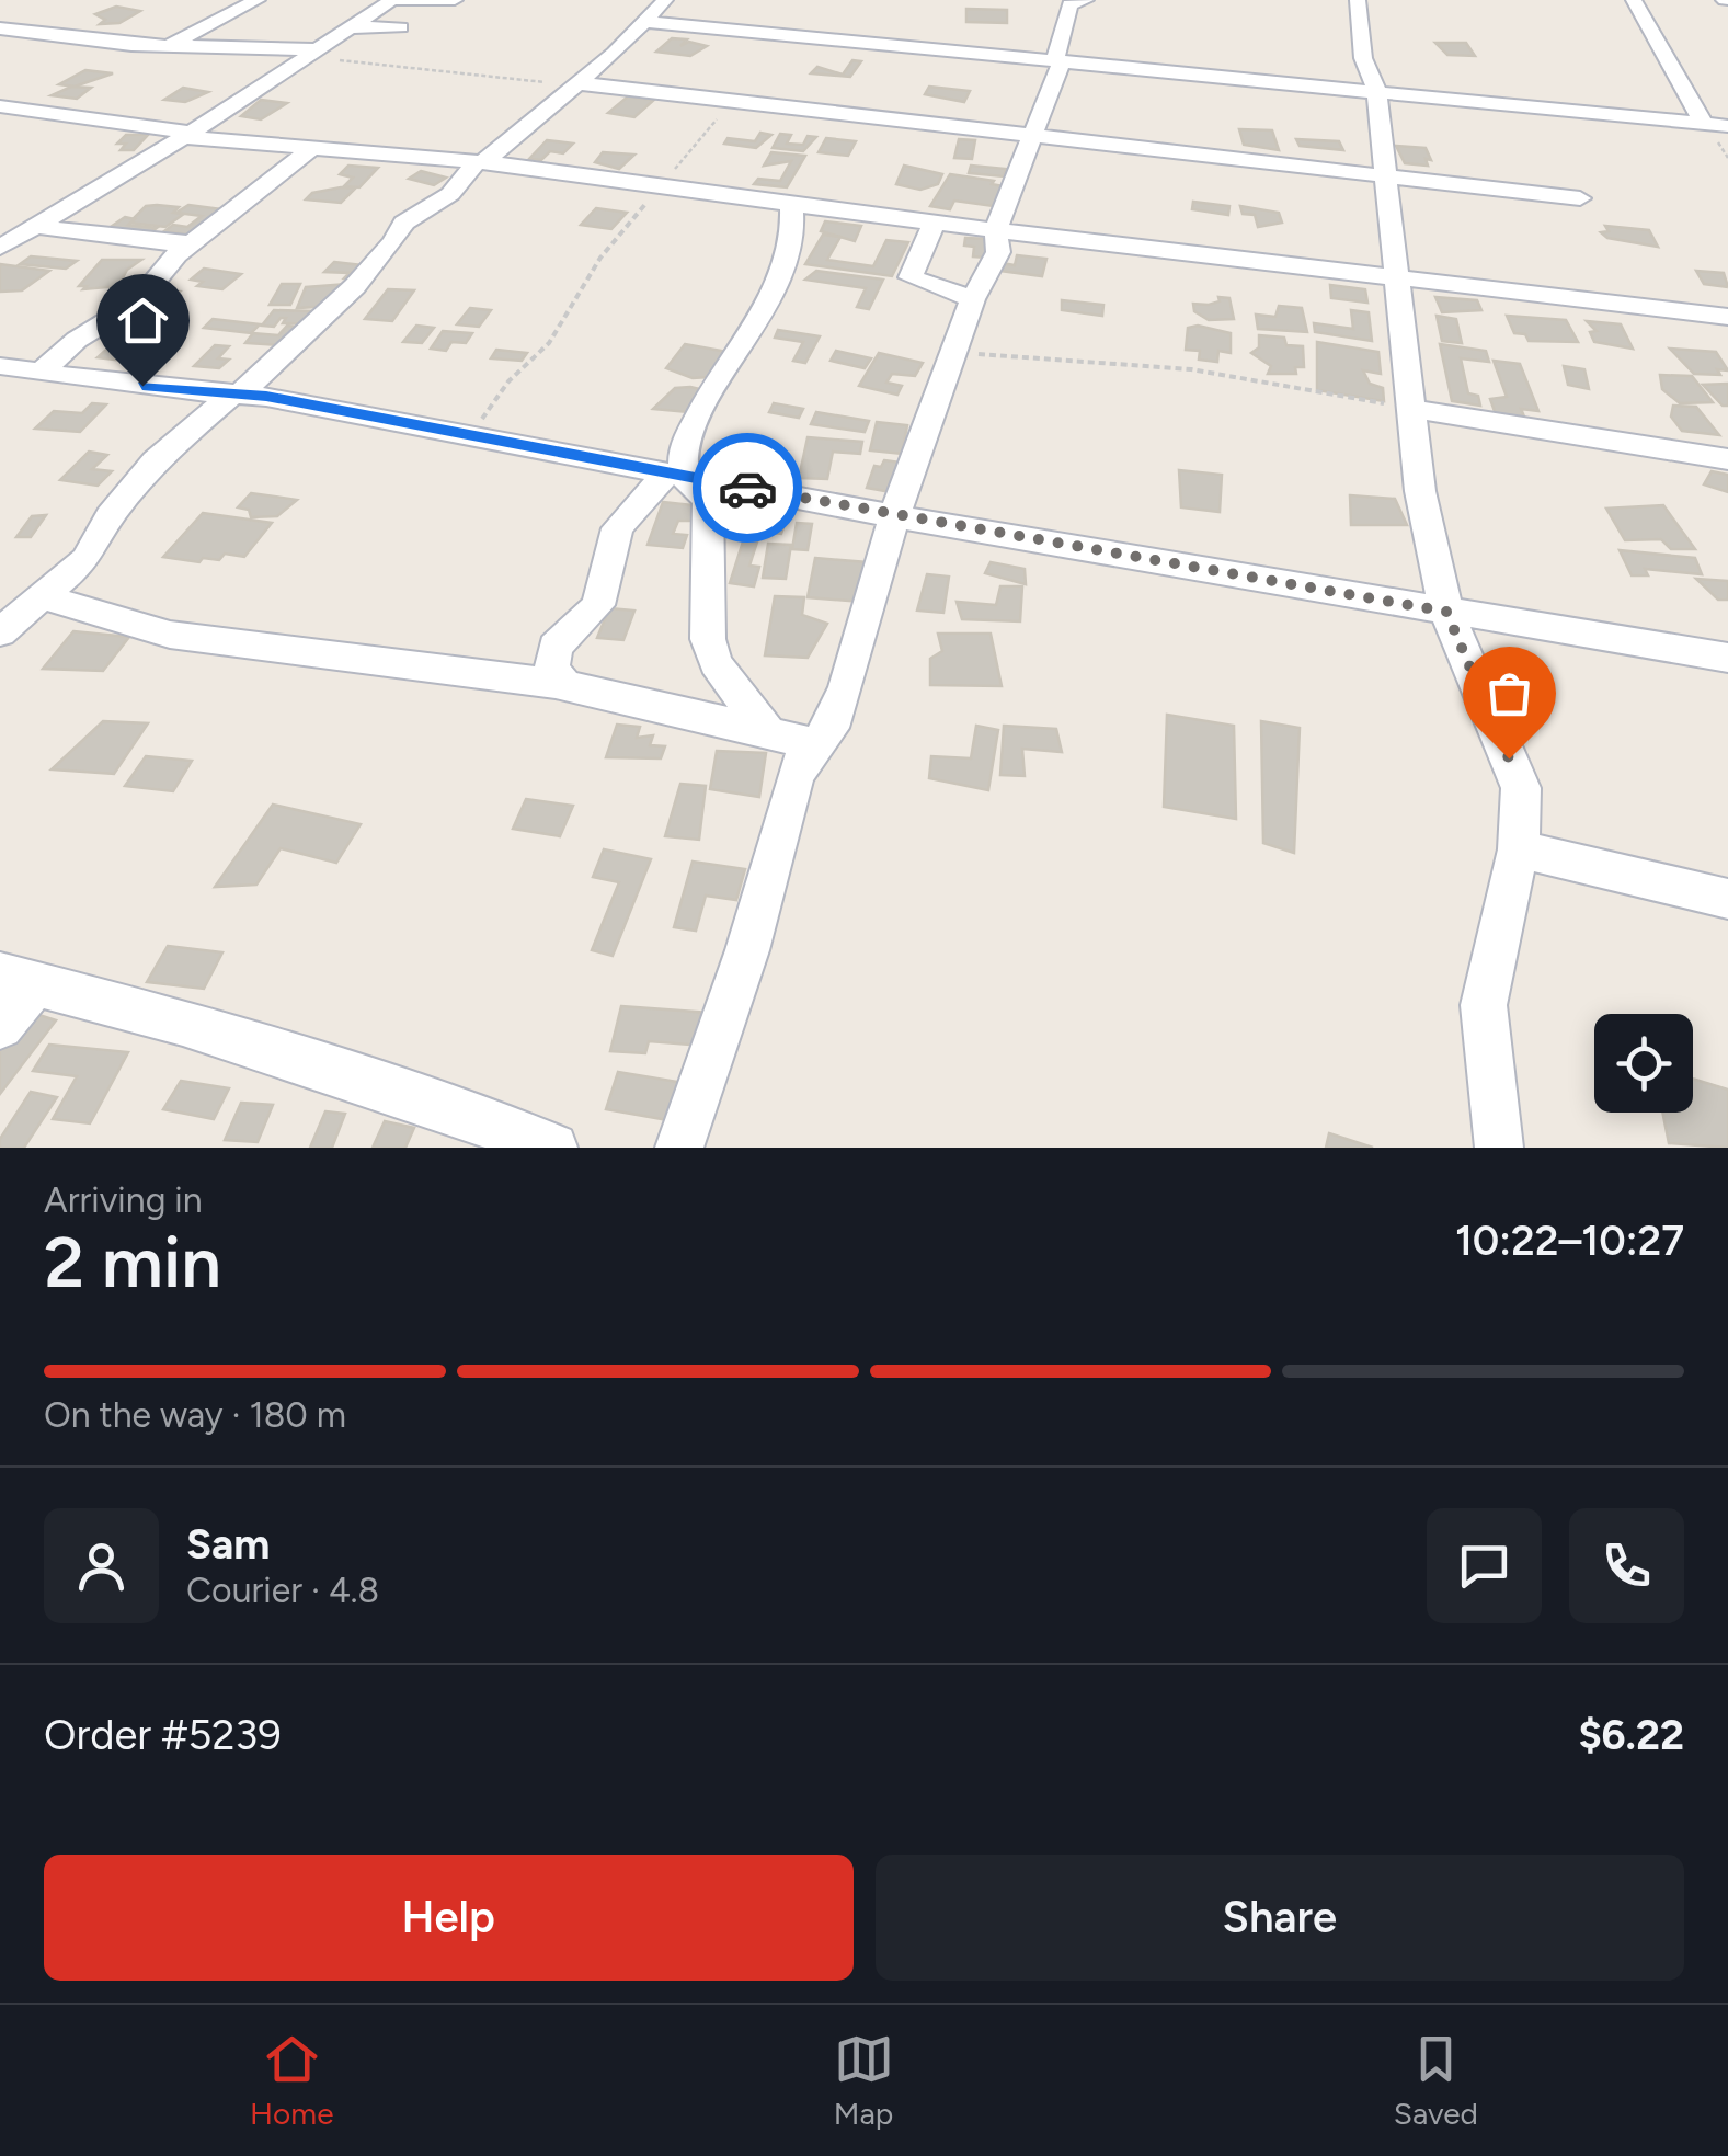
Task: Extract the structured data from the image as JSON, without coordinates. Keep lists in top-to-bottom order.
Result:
{
  "page": {
    "heading": ["2 min", "Arriving in", "10:22–10:27"],
    "panel": [
      "Sam",
      "Courier · 4.8",
      "Order #5239",
      "$6.22"
    ],
    "bar": "On the way · 180 m",
    "buttons": ["Help", "Share"],
    "tabs": ["Home", "Map", "Saved"]
  }
}
